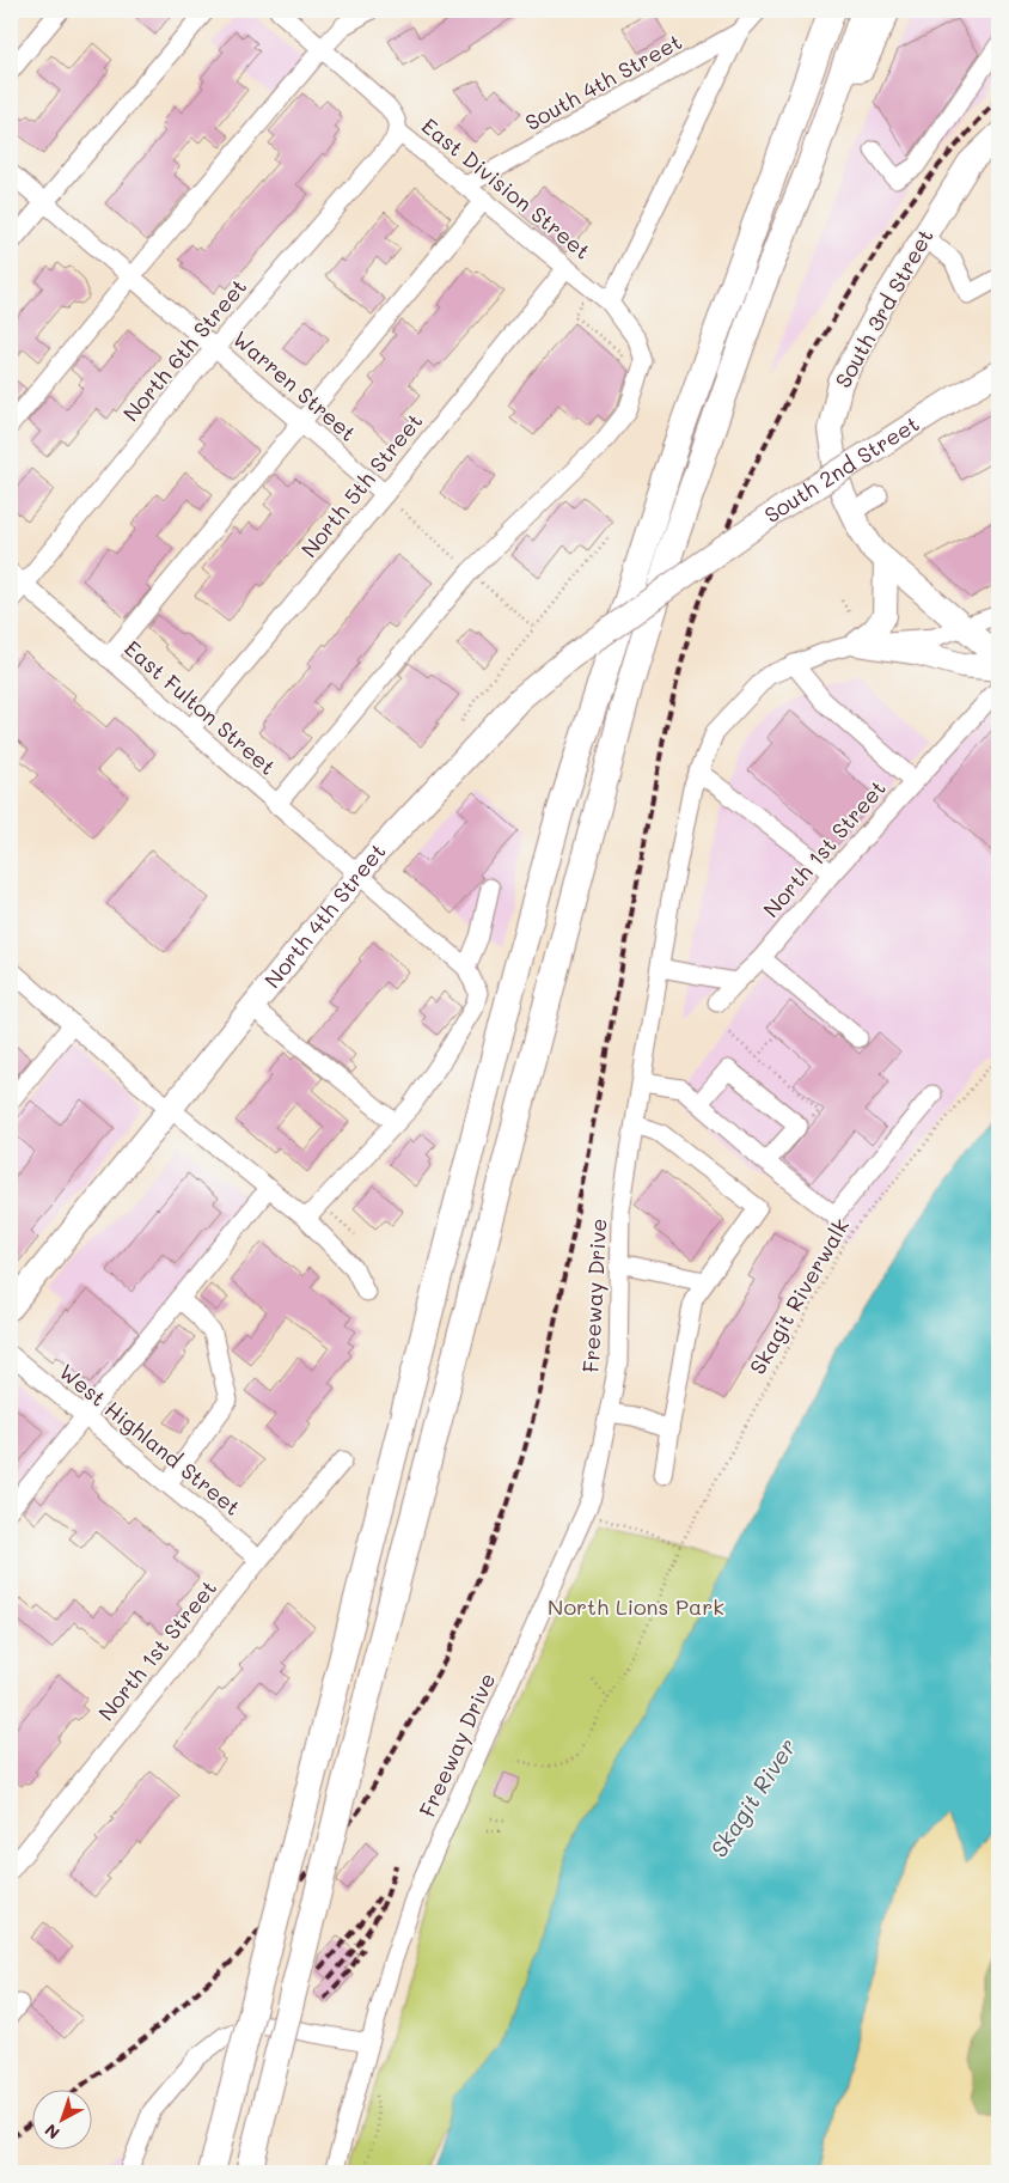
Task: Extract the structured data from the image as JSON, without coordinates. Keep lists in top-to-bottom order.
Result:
{
  "streets": {
    "main road": ["South 3rd Street", "South 2nd Street", "North 4th Street"],
    "street": [
      "South 4th Street",
      "East Division Street",
      "North 6th Street",
      "Warren Street",
      "North 5th Street",
      "East Fulton Street",
      "North 1st Street",
      "Freeway Drive",
      "West Highland Street"
    ],
    "path": ["Skagit Riverwalk"]
  },
  "crossings": [
    ["South 4th Street", "East Division Street"],
    ["East Division Street", "North 6th Street"],
    ["East Division Street", "North 5th Street"],
    ["East Division Street", "East Fulton Street"],
    ["South 3rd Street", "Freeway Drive"],
    ["North 6th Street", "Warren Street"],
    ["North 6th Street", "East Fulton Street"],
    ["Warren Street", "North 5th Street"],
    ["South 2nd Street", "North 4th Street"],
    ["North 5th Street", "East Fulton Street"],
    ["East Fulton Street", "North 4th Street"],
    ["North 1st Street", "West Highland Street"]
  ],
  "water": ["Skagit River"],
  "parks": ["North Lions Park"],
  "north": "bottom left"
}
